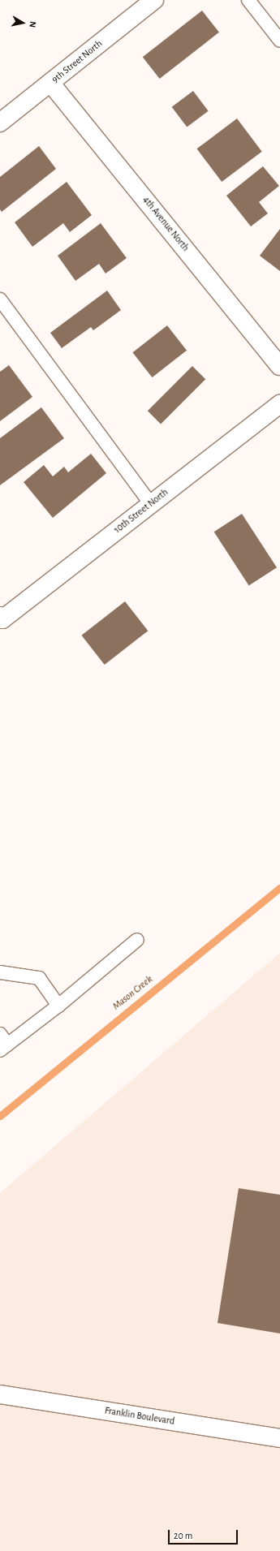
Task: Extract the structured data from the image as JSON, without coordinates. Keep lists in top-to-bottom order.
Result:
{
  "streets": {
    "street": [
      "9th Street North",
      "4th Avenue North",
      "10th Street North",
      "Franklin Boulevard"
    ]
  },
  "crossings": [
    ["9th Street North", "4th Avenue North"]
  ],
  "water": ["Mason Creek"],
  "scale_bar": "20 m",
  "north": "right"
}
